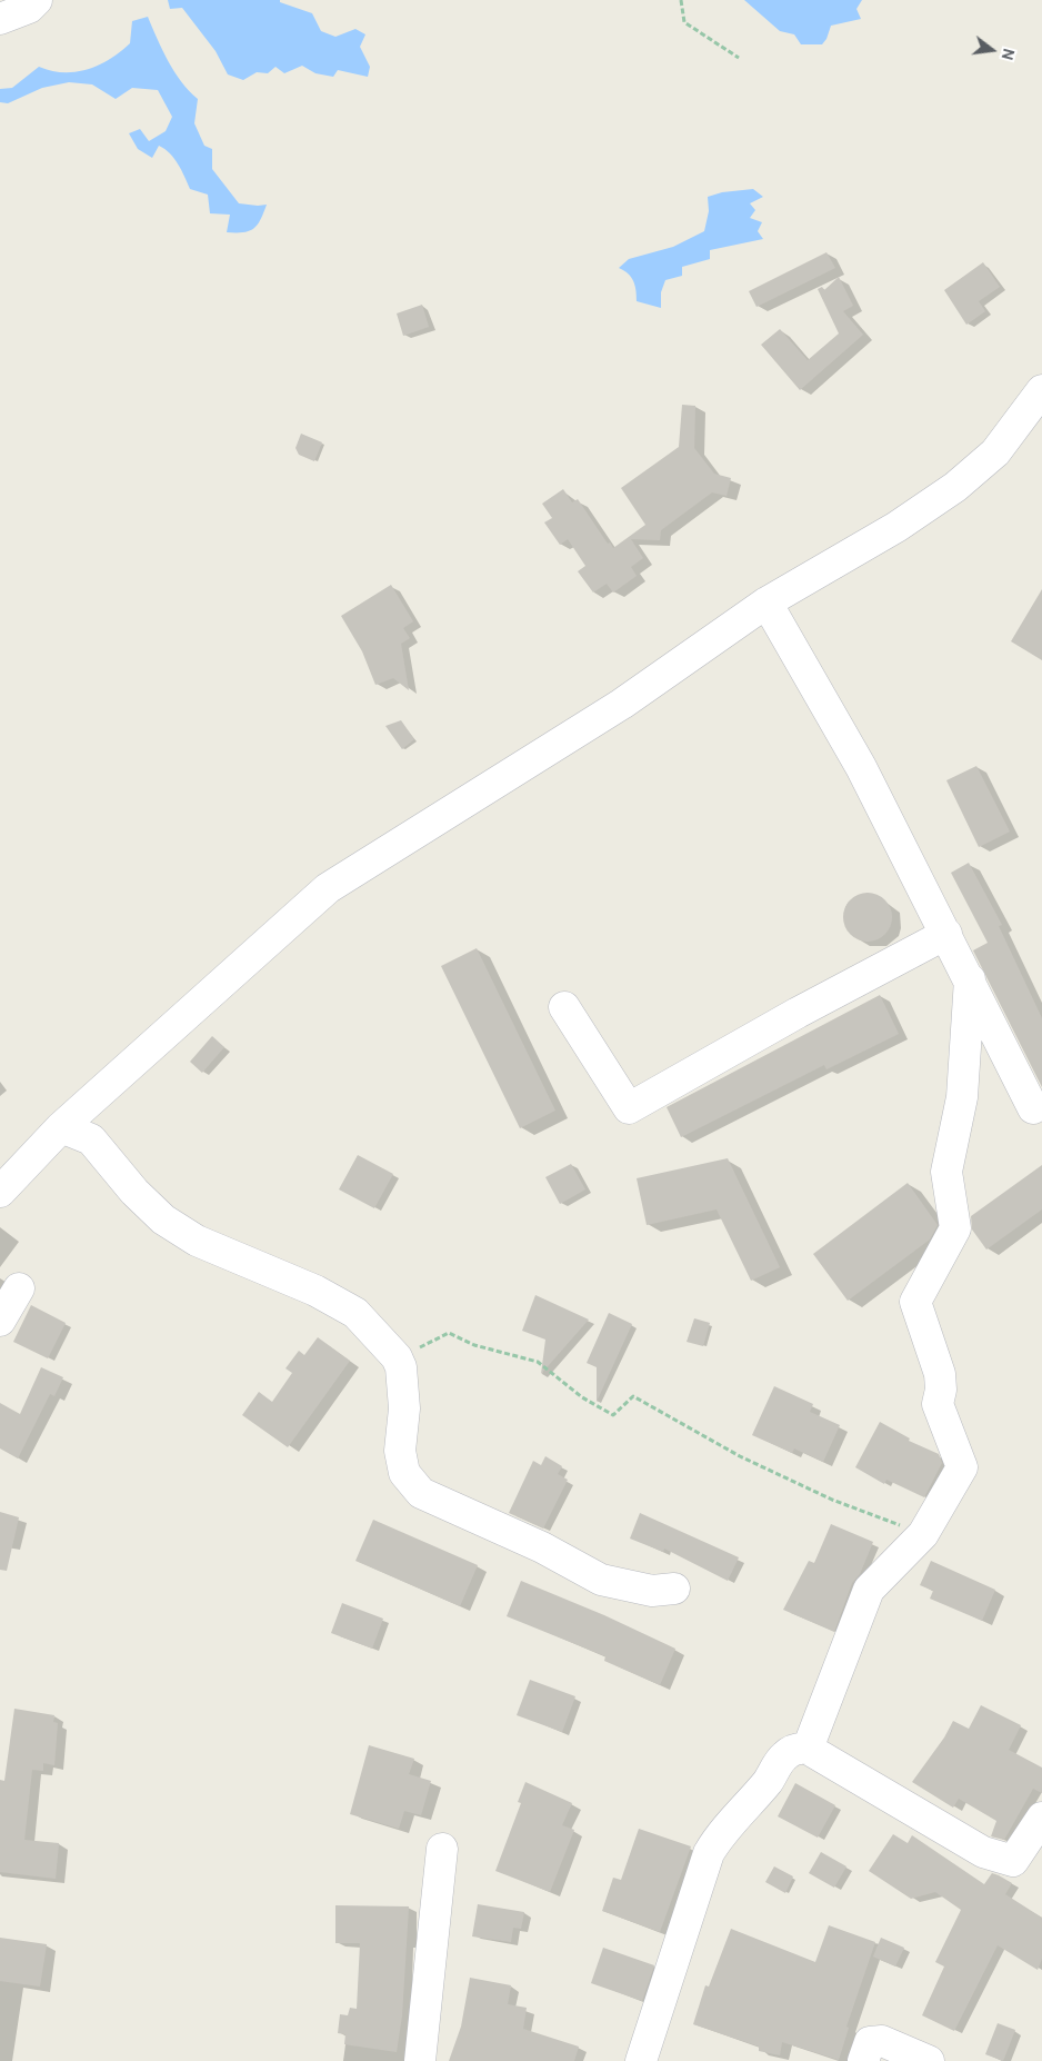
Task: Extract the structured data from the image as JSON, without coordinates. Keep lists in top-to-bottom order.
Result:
{
  "north": "right"
}
